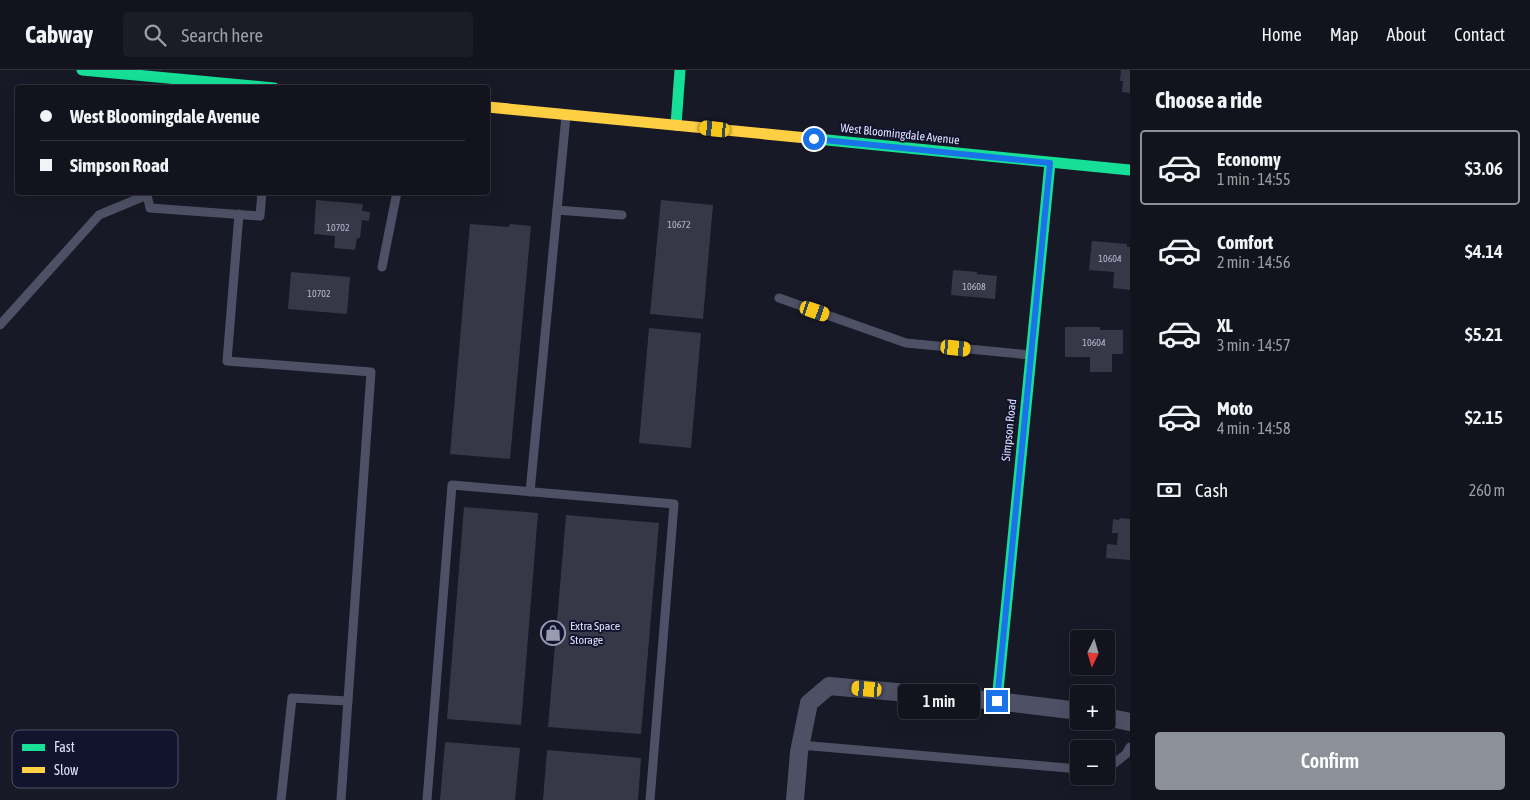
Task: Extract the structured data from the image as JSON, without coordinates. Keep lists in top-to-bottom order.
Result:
{
  "streets": {
    "main road": ["West Bloomingdale Avenue", "Simpson Road"]
  },
  "crossings": [
    ["West Bloomingdale Avenue", "Simpson Road"]
  ],
  "places": {
    "shop": ["Extra Space Storage"]
  },
  "house_numbers": [
    "10672",
    "10702",
    "10604",
    "10608",
    "10702",
    "10604"
  ],
  "legend": ["Fast", "Slow"],
  "north": "bottom",
  "page": {
    "header": "Cabway",
    "search": "Search here",
    "nav": [
      "Home",
      "Map",
      "About",
      "Contact"
    ],
    "heading": "Choose a ride",
    "banner": ["West Bloomingdale Avenue", "Simpson Road"],
    "list": [
      {
        "name": "Economy",
        "note": "1 min · 14:55",
        "value": "$3.06"
      },
      {
        "name": "Comfort",
        "note": "2 min · 14:56",
        "value": "$4.14"
      },
      {
        "name": "XL",
        "note": "3 min · 14:57",
        "value": "$5.21"
      },
      {
        "name": "Moto",
        "note": "4 min · 14:58",
        "value": "$2.15"
      }
    ],
    "pay": ["Cash", "260 m"],
    "map_buttons": ["+", "−"],
    "bubble": "1 min",
    "buttons": "Confirm"
  }
}
